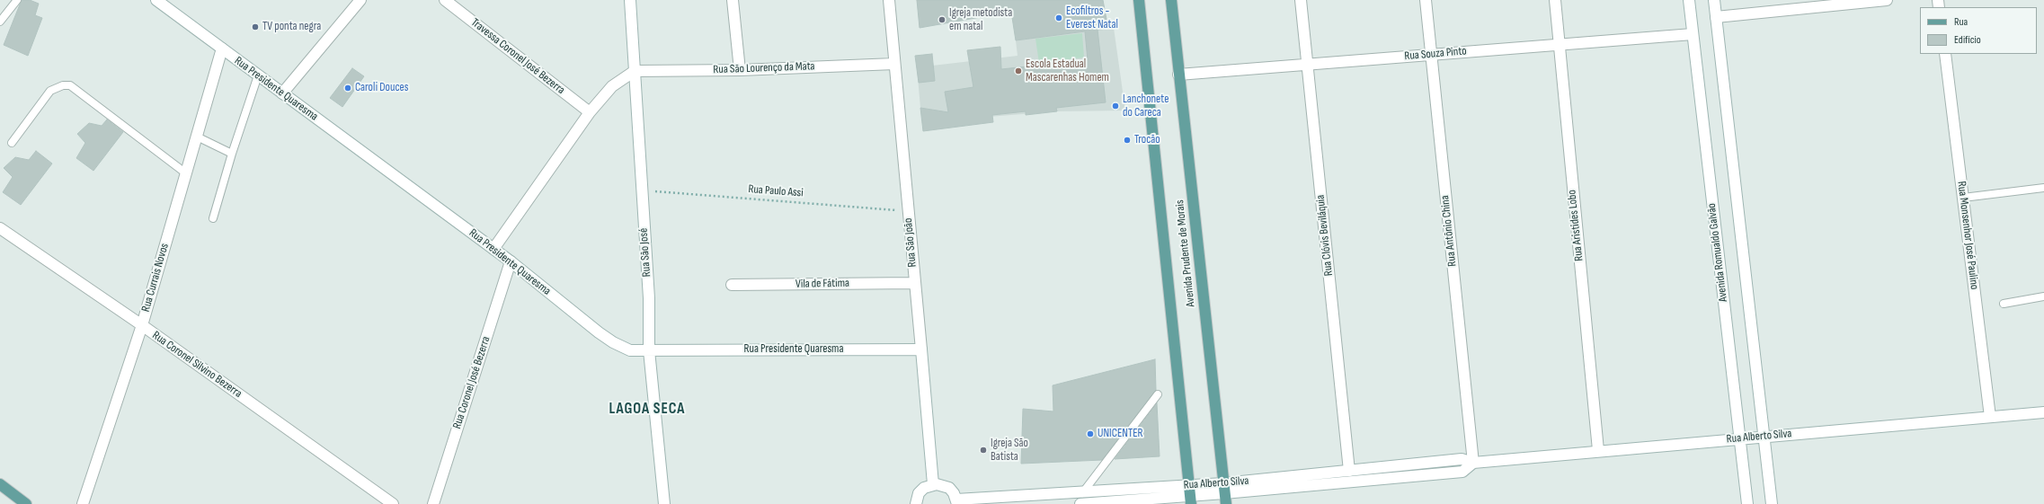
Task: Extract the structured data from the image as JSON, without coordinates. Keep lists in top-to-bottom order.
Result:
{
  "streets": {
    "main road": ["Avenida Prudente de Morais"],
    "street": [
      "Rua Souza Pinto",
      "Travessa Coronel José Bezerra",
      "Rua São Lourenço da Mata",
      "Rua Presidente Quaresma",
      "Rua Aristides Lobo",
      "Rua Antônio China",
      "Rua Clóvis Beviláquia",
      "Rua Monsenhor José Paulino",
      "Rua São João",
      "Rua São José",
      "Avenida Romualdo Galvão",
      "Rua Currais Novos",
      "Vila de Fátima",
      "Rua Coronel Silvino Bezerra",
      "Rua Coronel José Bezerra",
      "Rua Alberto Silva"
    ],
    "path": ["Rua Paulo Assi"]
  },
  "crossings": [
    ["Rua Souza Pinto", "Rua Aristides Lobo"],
    ["Rua Souza Pinto", "Rua Antônio China"],
    ["Rua Souza Pinto", "Rua Clóvis Beviláquia"],
    ["Rua Souza Pinto", "Avenida Romualdo Galvão"],
    ["Rua Souza Pinto", "Avenida Prudente de Morais"],
    ["Rua São Lourenço da Mata", "Rua São João"],
    ["Rua São Lourenço da Mata", "Rua São José"],
    ["Rua Presidente Quaresma", "Rua São João"],
    ["Rua Presidente Quaresma", "Rua São José"],
    ["Rua Presidente Quaresma", "Rua Currais Novos"],
    ["Rua Presidente Quaresma", "Rua Coronel José Bezerra"],
    ["Rua Paulo Assi", "Rua São João"],
    ["Rua Paulo Assi", "Rua São José"],
    ["Rua Aristides Lobo", "Rua Alberto Silva"],
    ["Rua Antônio China", "Rua Alberto Silva"],
    ["Rua Clóvis Beviláquia", "Rua Alberto Silva"],
    ["Rua Monsenhor José Paulino", "Rua Alberto Silva"],
    ["Rua São João", "Vila de Fátima"],
    ["Avenida Romualdo Galvão", "Rua Alberto Silva"],
    ["Avenida Prudente de Morais", "Rua Alberto Silva"],
    ["Rua Currais Novos", "Rua Coronel Silvino Bezerra"]
  ],
  "districts": ["LAGOA SECA"],
  "places": [
    "Ecofiltros - Everest Natal",
    "Igreja metodista em natal",
    "TV ponta negra",
    "Escola Estadual Mascarenhas Homem",
    "Caroli Douces",
    "Lanchonete do Careca",
    "Trocão",
    "UNICENTER",
    "Igreja São Batista"
  ],
  "legend": ["Rua", "Edifício"]
}
